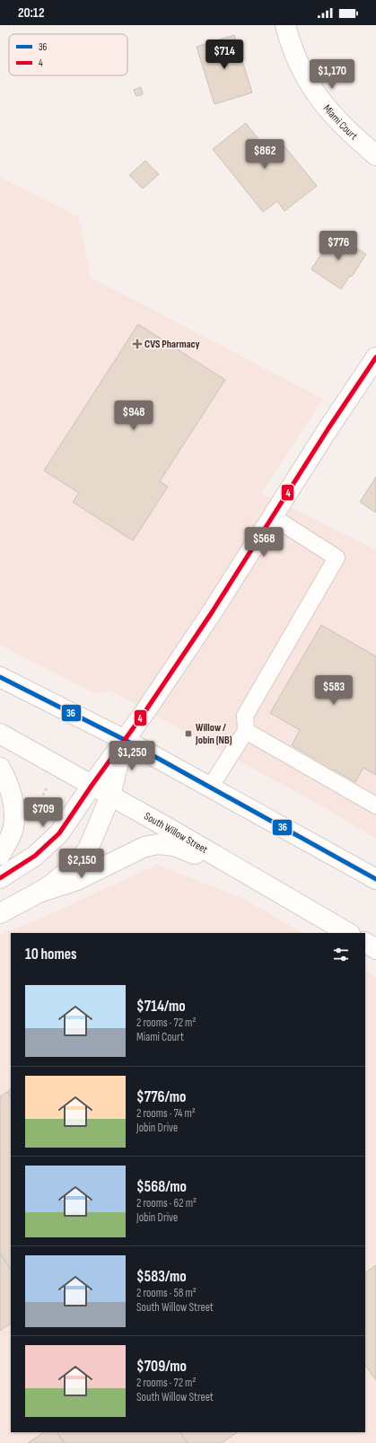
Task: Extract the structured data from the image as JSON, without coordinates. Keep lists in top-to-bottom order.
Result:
{
  "streets": {
    "main road": ["Miami Court", "South Willow Street"]
  },
  "places": {
    "health": ["CVS Pharmacy"],
    "transit": ["Willow / Jobin (NB)"]
  },
  "lines": ["transit line 4", "transit line 36"],
  "legend": ["36", "4"],
  "page": {
    "status": "20:12",
    "price": [
      "$714",
      "$1,170",
      "$862",
      "$776",
      "$948",
      "$568",
      "$583",
      "$1,250",
      "$709",
      "$2,150"
    ],
    "heading": "10 homes",
    "list": [
      {
        "name": "$714/mo",
        "note": "2 rooms · 72 m² · Miami Court"
      },
      {
        "name": "$776/mo",
        "note": "2 rooms · 74 m² · Jobin Drive"
      },
      {
        "name": "$568/mo",
        "note": "2 rooms · 62 m² · Jobin Drive"
      },
      {
        "name": "$583/mo",
        "note": "2 rooms · 58 m² · South Willow Street"
      },
      {
        "name": "$709/mo",
        "note": "2 rooms · 72 m² · South Willow Street"
      }
    ]
  }
}
